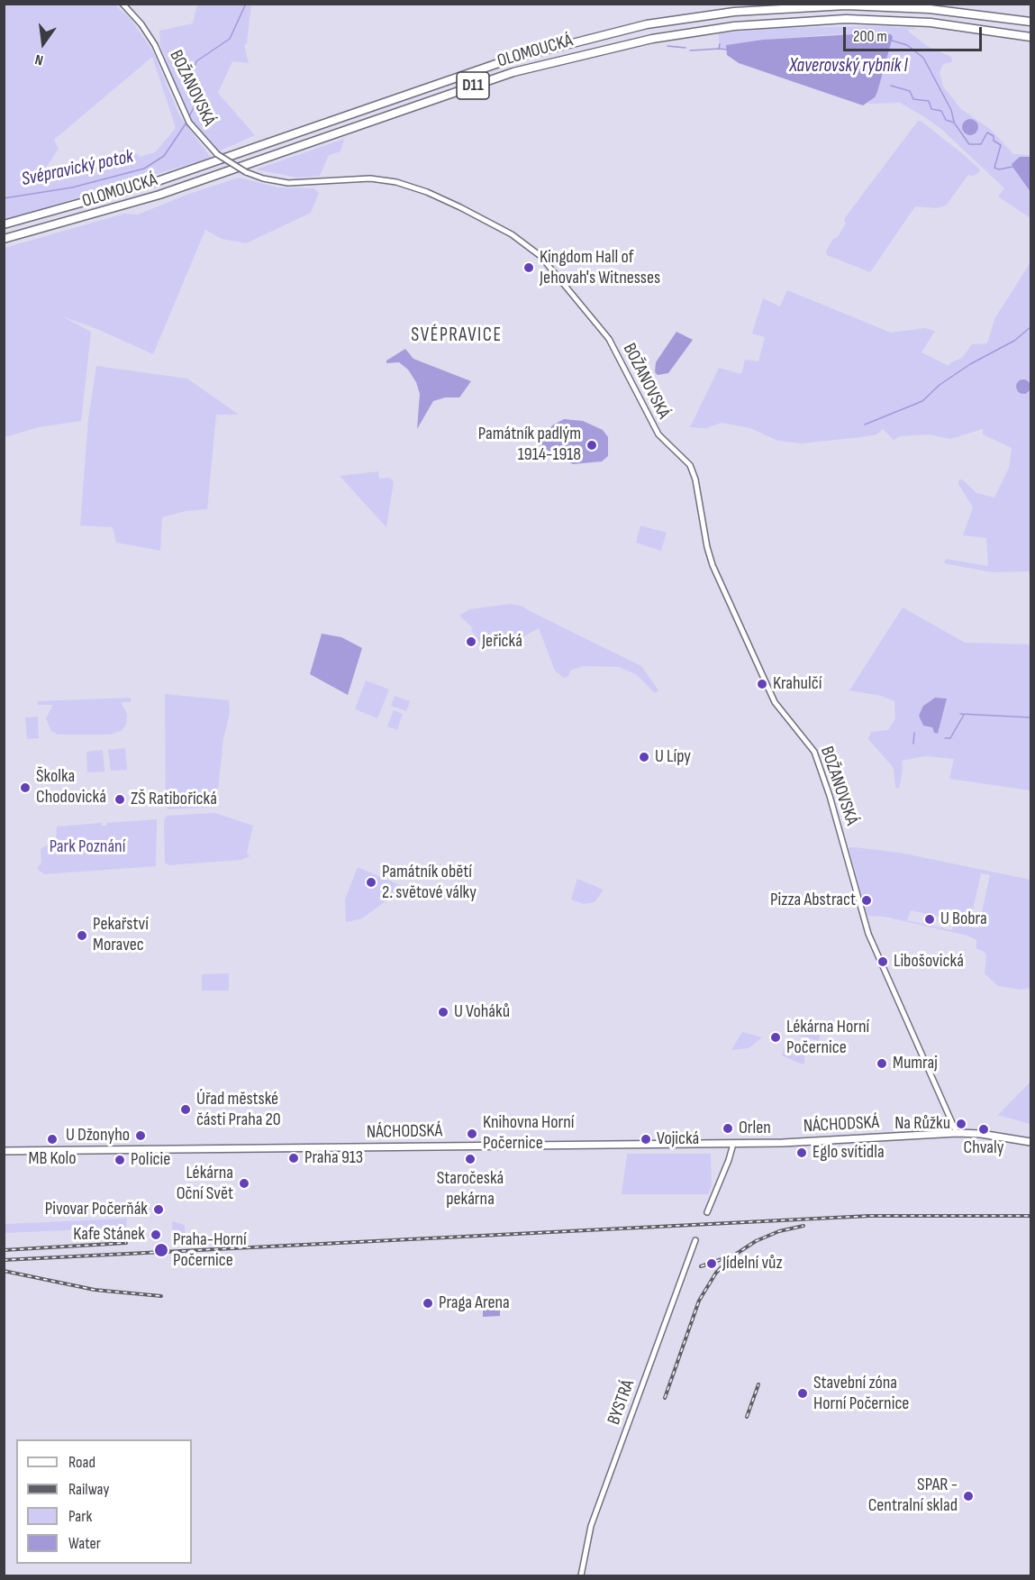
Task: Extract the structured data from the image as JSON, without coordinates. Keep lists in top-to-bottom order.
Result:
{
  "streets": {
    "highway": ["OLOMOUCKÁ", "D11"],
    "main road": ["NÁCHODSKÁ"],
    "street": ["BOŽANOVSKÁ", "BYSTRÁ"]
  },
  "crossings": [
    ["BOŽANOVSKÁ", "NÁCHODSKÁ"]
  ],
  "districts": ["SVÉPRAVICE"],
  "water": ["Xaverovský rybník I", "Svépravický potok"],
  "parks": ["Park Poznání"],
  "places": [
    "Kingdom Hall of Jehovah's Witnesses",
    "Památník padlým 1914-1918",
    "Jeřická",
    "Krahulčí",
    "U Lípy",
    "Školka Chodovická",
    "ZŠ Ratibořická",
    "Památník obětí 2. světové války",
    "Pizza Abstract",
    "U Bobra",
    "Pekařství Moravec",
    "Libošovická",
    "U Voháků",
    "Lékárna Horní Počernice",
    "Mumraj",
    "Úřad městské části Praha 20",
    "Na Růžku",
    "Orlen",
    "Chvaly",
    "Knihovna Horní Počernice",
    "U Džonyho",
    "MB Kolo",
    "Vojická",
    "Eglo svítidla",
    "Praha 913",
    "Staročeská pekárna",
    "Policie",
    "Lékárna Oční Svět",
    "Pivovar Počerňák",
    "Kafe Stánek",
    "Praha-Horní Počernice",
    "Jídelní vůz",
    "Praga Arena",
    "Stavební zóna Horní Počernice",
    "SPAR - Centralní sklad"
  ],
  "legend": [
    "Road",
    "Railway",
    "Park",
    "Water"
  ],
  "scale_bar": "200 m",
  "north": "bottom"
}
